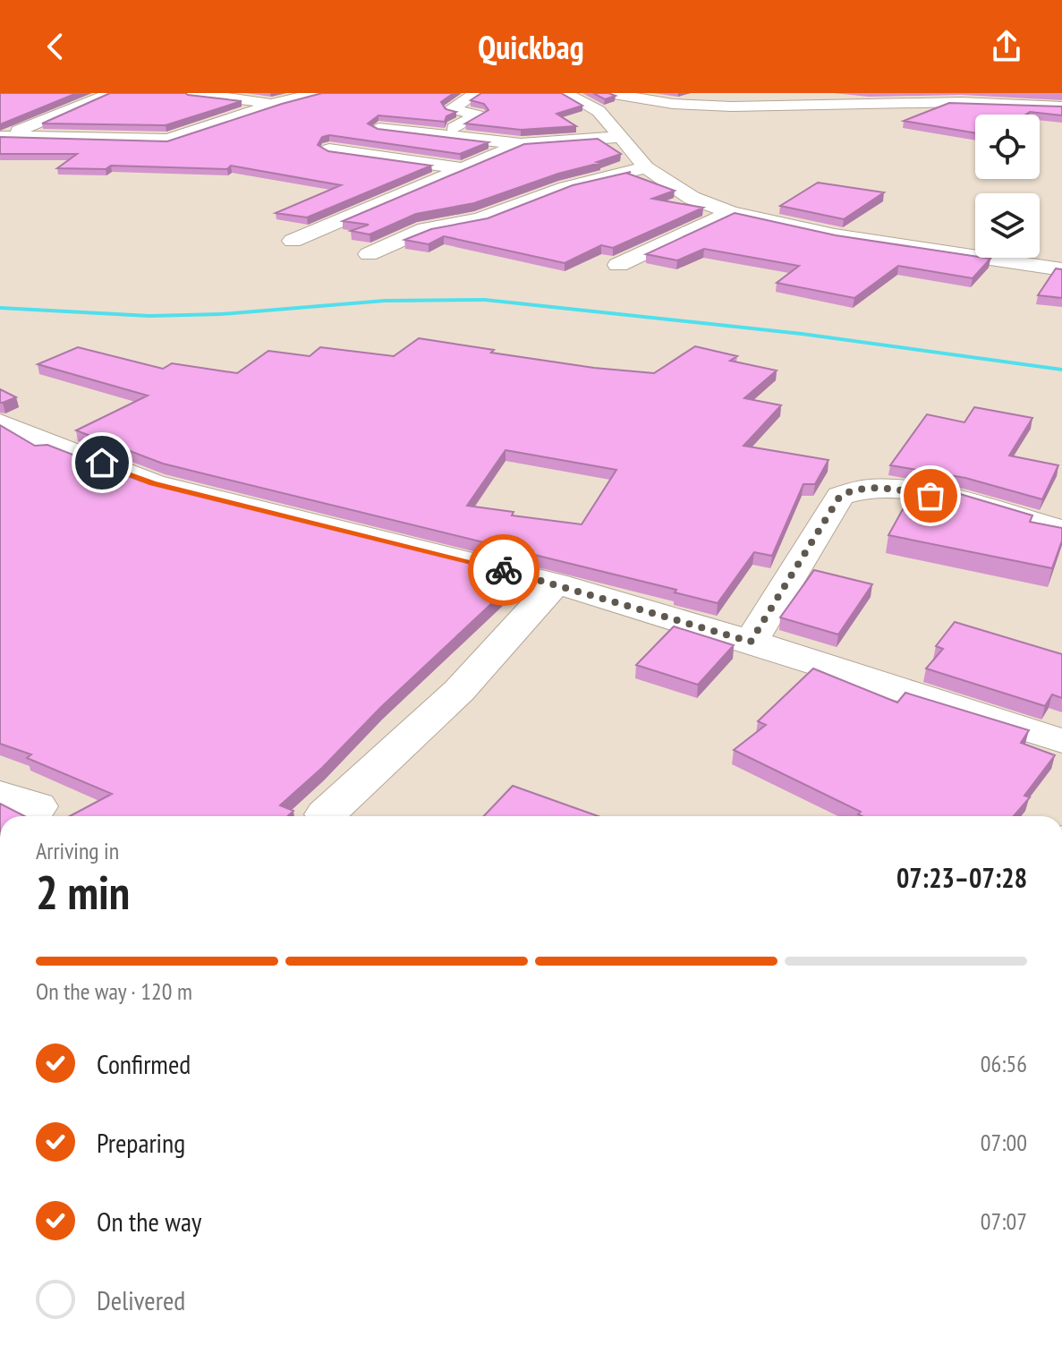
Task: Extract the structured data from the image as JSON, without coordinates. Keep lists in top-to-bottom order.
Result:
{
  "page": {
    "header": "Quickbag",
    "heading": ["2 min", "Arriving in", "07:23–07:28"],
    "bar": "On the way · 120 m",
    "list": [
      ["Confirmed", "06:56"],
      ["Preparing", "07:00"],
      ["On the way", "07:07"],
      "Delivered"
    ]
  }
}
